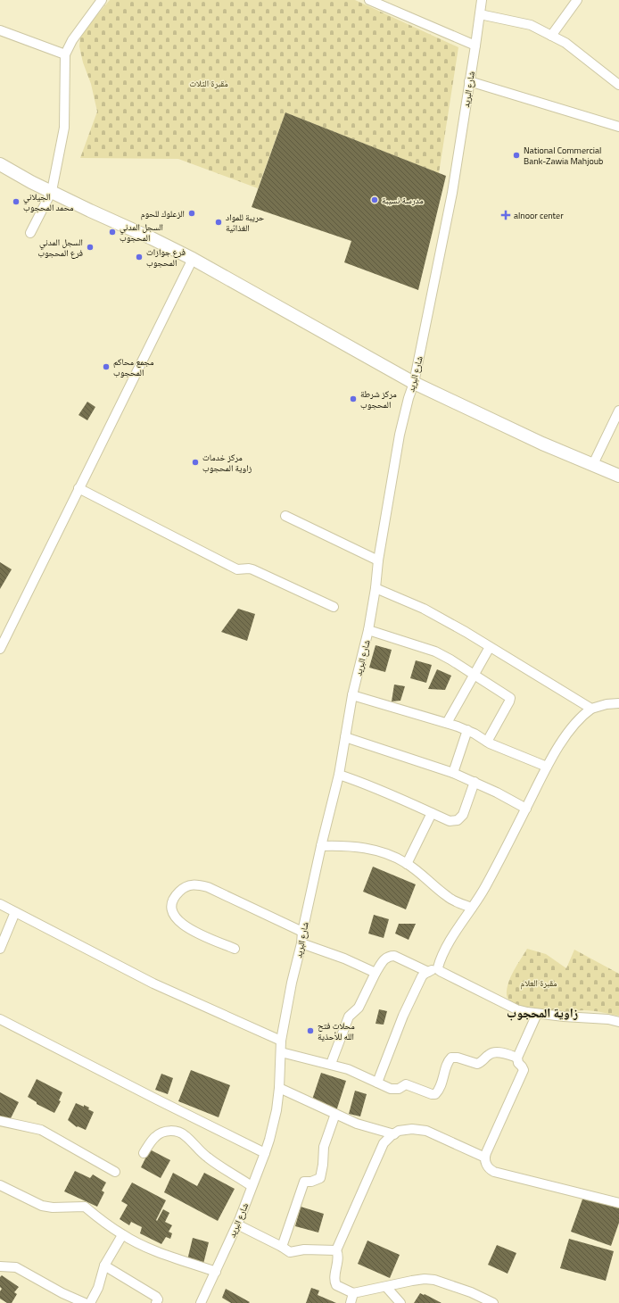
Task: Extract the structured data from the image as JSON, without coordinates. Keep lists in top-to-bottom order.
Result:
{
  "streets": {
    "street": ["شارع البريد"]
  },
  "districts": ["زاوية المحجوب"],
  "parks": ["مقبرة التلات", "مقبرة العلام"],
  "places": {
    "other": [
      "National Commercial Bank-Zawia Mahjoub",
      "مدرسة نسيبة",
      "الجيلاني محمد المحجوب",
      "الزعلوك للحوم",
      "حريبة للمواد الغذائية",
      "السجل المدني المحجوب",
      "السجل المدني فرع المحجوب",
      "فرع جوازات المحجوب",
      "مجمع محاكم المحجوب",
      "مركز شرطة المحجوب",
      "مركز خدمات زاوية المحجوب",
      "محلات فتح الله للأحذية"
    ],
    "health": ["alnoor center"]
  }
}
